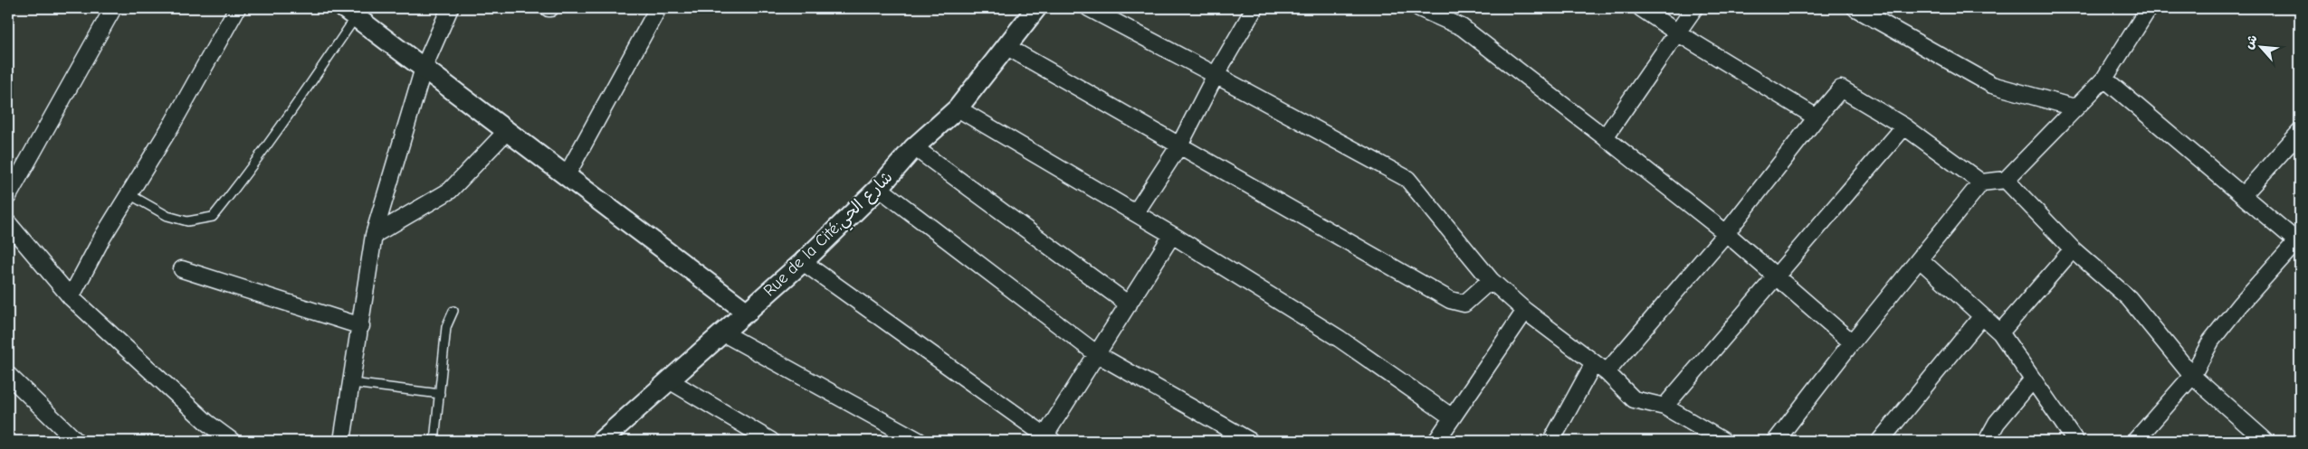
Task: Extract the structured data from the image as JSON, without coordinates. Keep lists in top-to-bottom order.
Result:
{
  "streets": {
    "street": ["Rue de la Cité;شارع الحي"]
  },
  "north": "top left"
}
